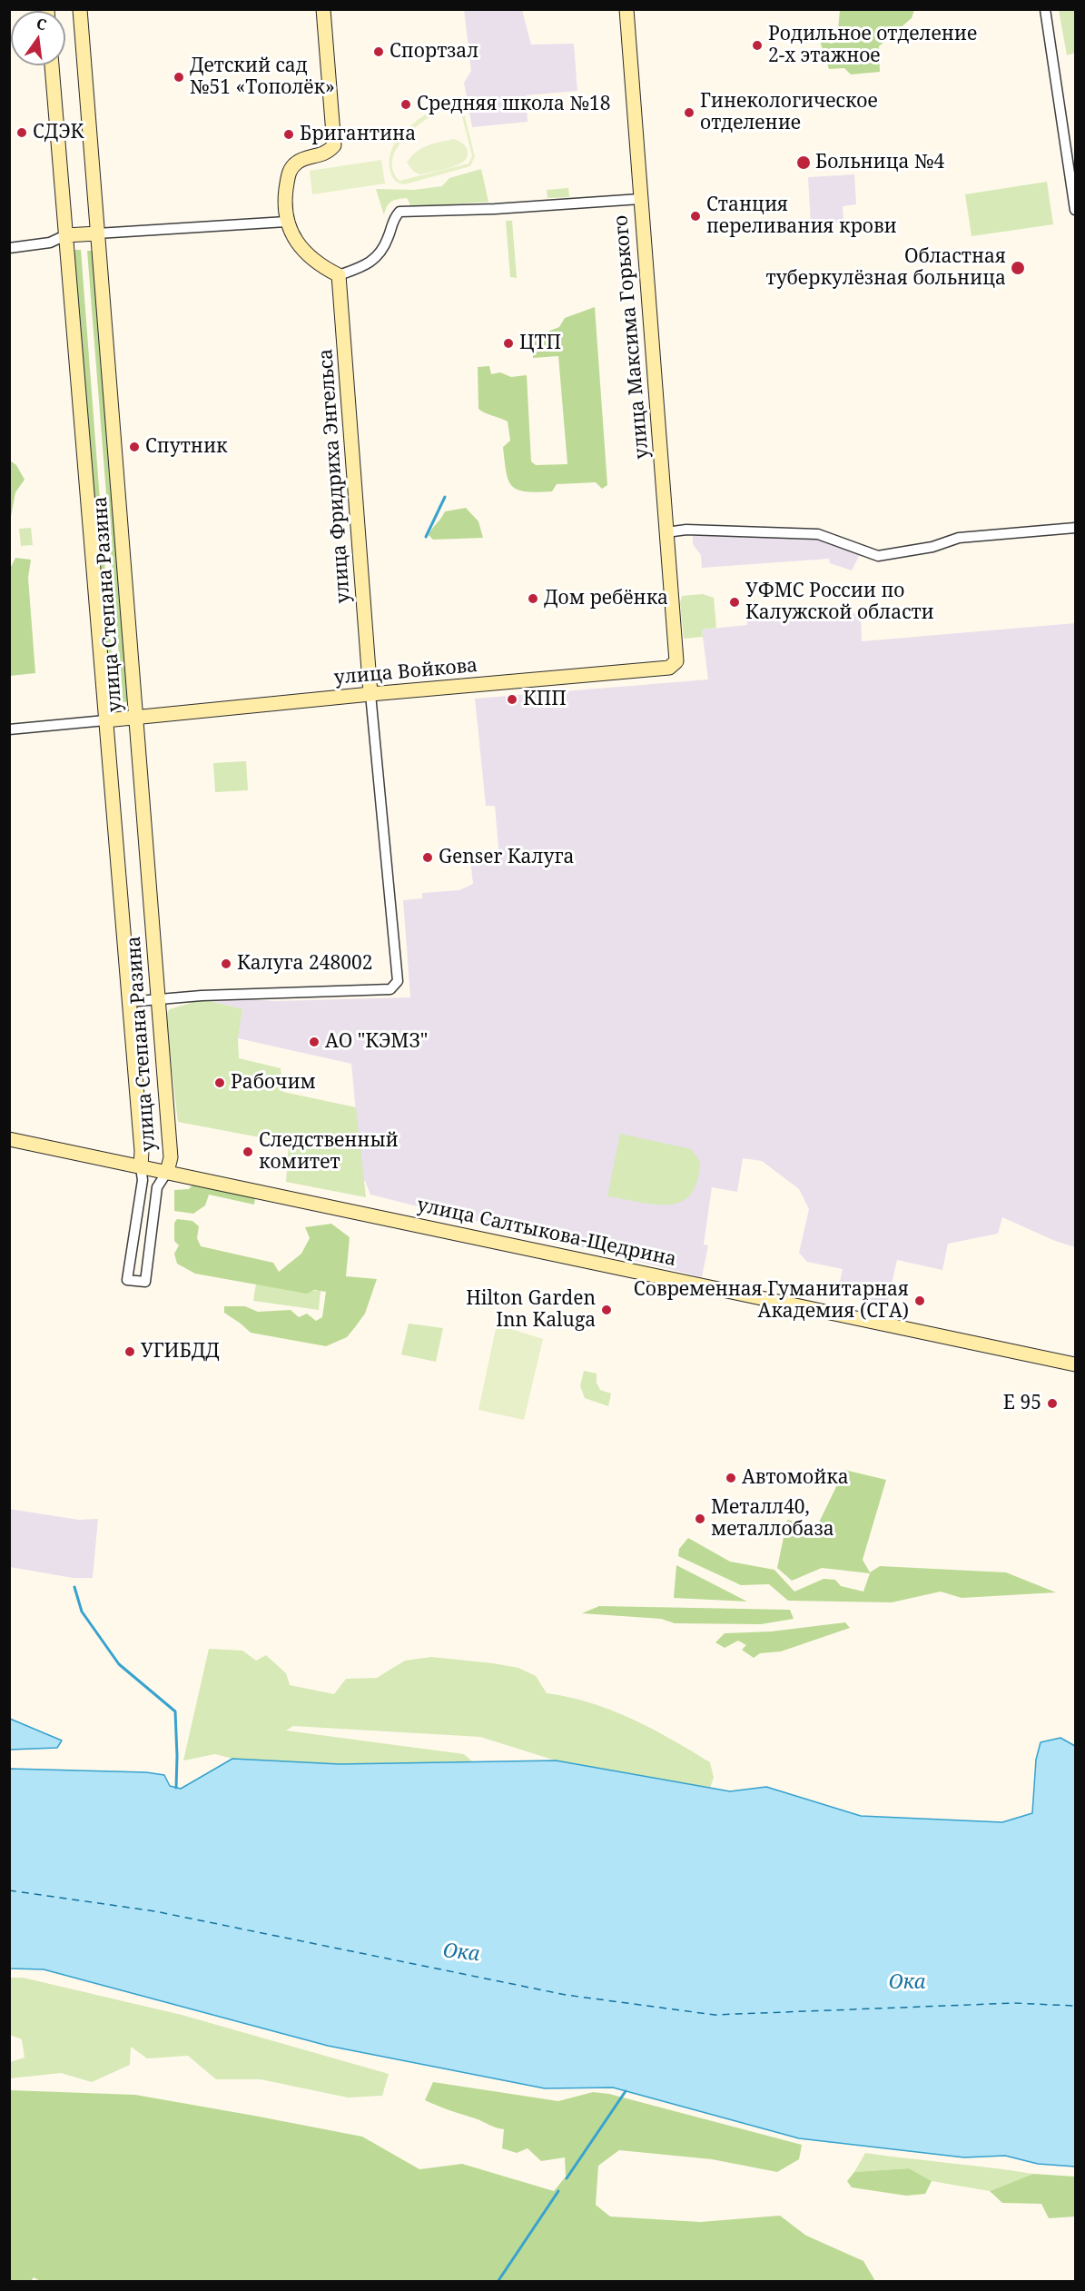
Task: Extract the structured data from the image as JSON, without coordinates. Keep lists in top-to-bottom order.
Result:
{
  "streets": {
    "main road": [
      "улица Максима Горького",
      "улица Фридриха Энгельса",
      "улица Степана Разина",
      "улица Войкова",
      "улица Салтыкова-Щедрина"
    ]
  },
  "crossings": [
    ["улица Максима Горького", "улица Войкова"],
    ["улица Фридриха Энгельса", "улица Степана Разина"],
    ["улица Фридриха Энгельса", "улица Войкова"],
    ["улица Степана Разина", "улица Войкова"],
    ["улица Степана Разина", "улица Салтыкова-Щедрина"]
  ],
  "water": ["Ока"],
  "places": [
    "Родильное отделение 2-х этажное",
    "Спортзал",
    "Детский сад №51 «Тополёк»",
    "Средняя школа №18",
    "Гинекологическое отделение",
    "СДЭК",
    "Бригантина",
    "Больница №4",
    "Станция переливания крови",
    "Областная туберкулёзная больница",
    "ЦТП",
    "Спутник",
    "Дом ребёнка",
    "УФМС России по Калужской области",
    "КПП",
    "Genser Калуга",
    "Калуга 248002",
    "АО \"КЭМЗ\"",
    "Рабочим",
    "Следственный комитет",
    "Современная Гуманитарная Академия (СГА)",
    "Hilton Garden Inn Kaluga",
    "УГИБДД",
    "Е 95",
    "Автомойка",
    "Металл40, металлобаза"
  ],
  "north": "top"
}
